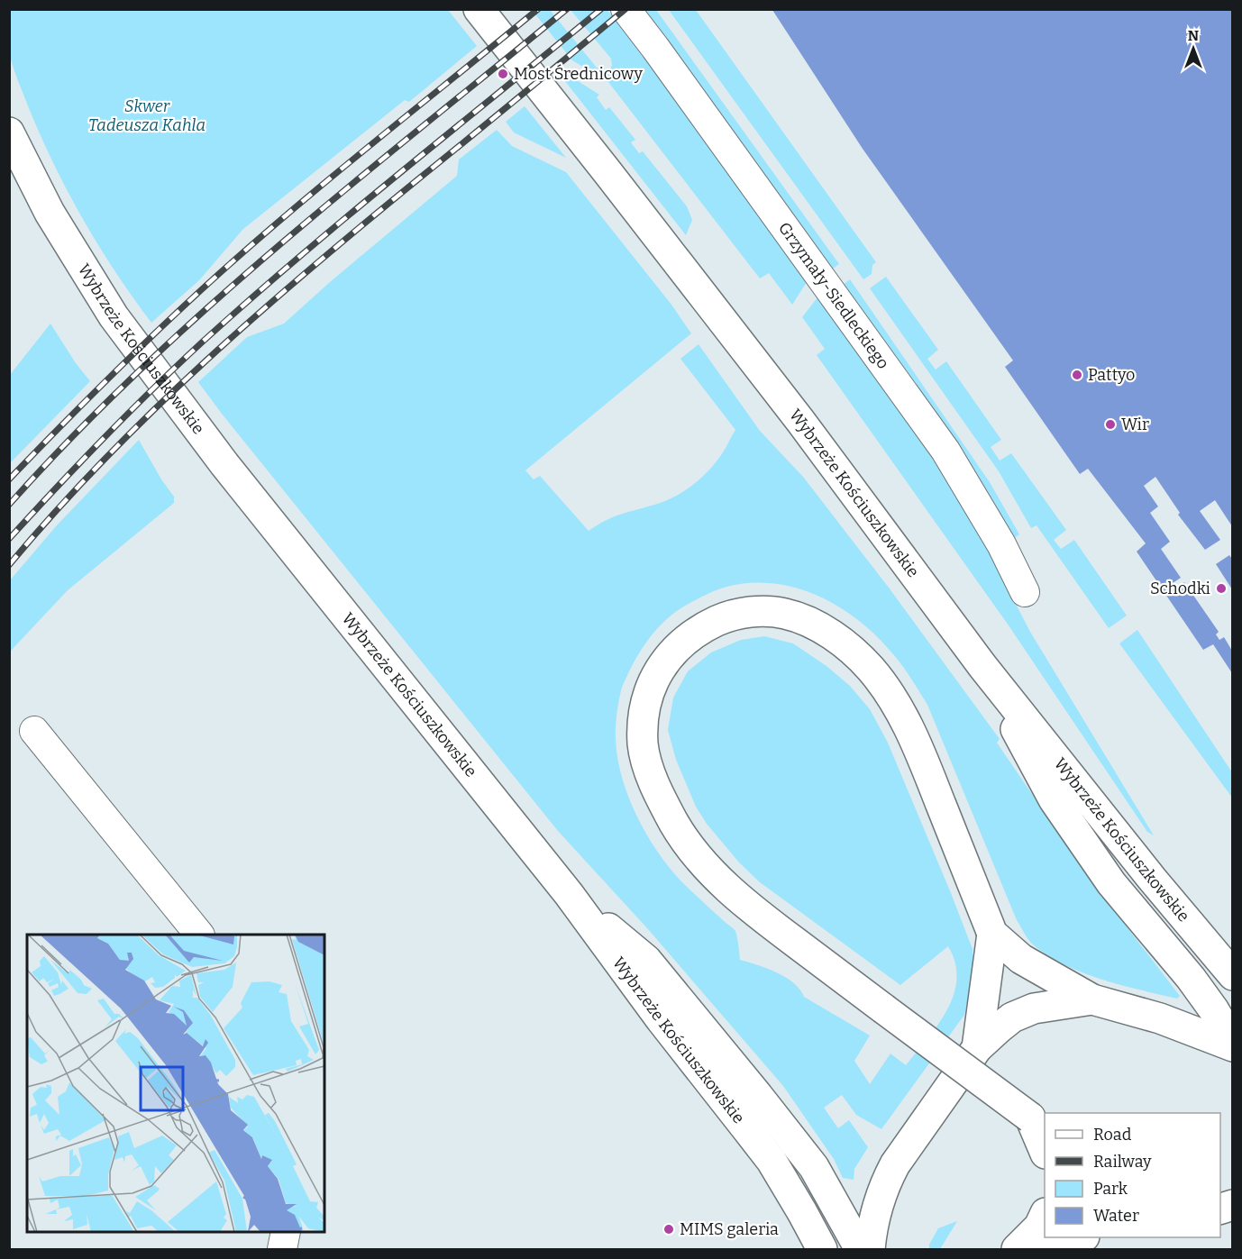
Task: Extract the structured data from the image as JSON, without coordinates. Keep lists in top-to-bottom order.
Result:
{
  "streets": {
    "main road": ["Wybrzeże Kościuszkowskie"],
    "street": ["Grzymały-Siedleckiego"]
  },
  "parks": ["Skwer Tadeusza Kahla"],
  "places": [
    "Most Średnicowy",
    "Pattyo",
    "Wir",
    "Schodki",
    "MIMS galeria"
  ],
  "legend": [
    "Road",
    "Railway",
    "Park",
    "Water"
  ],
  "north": "top"
}
